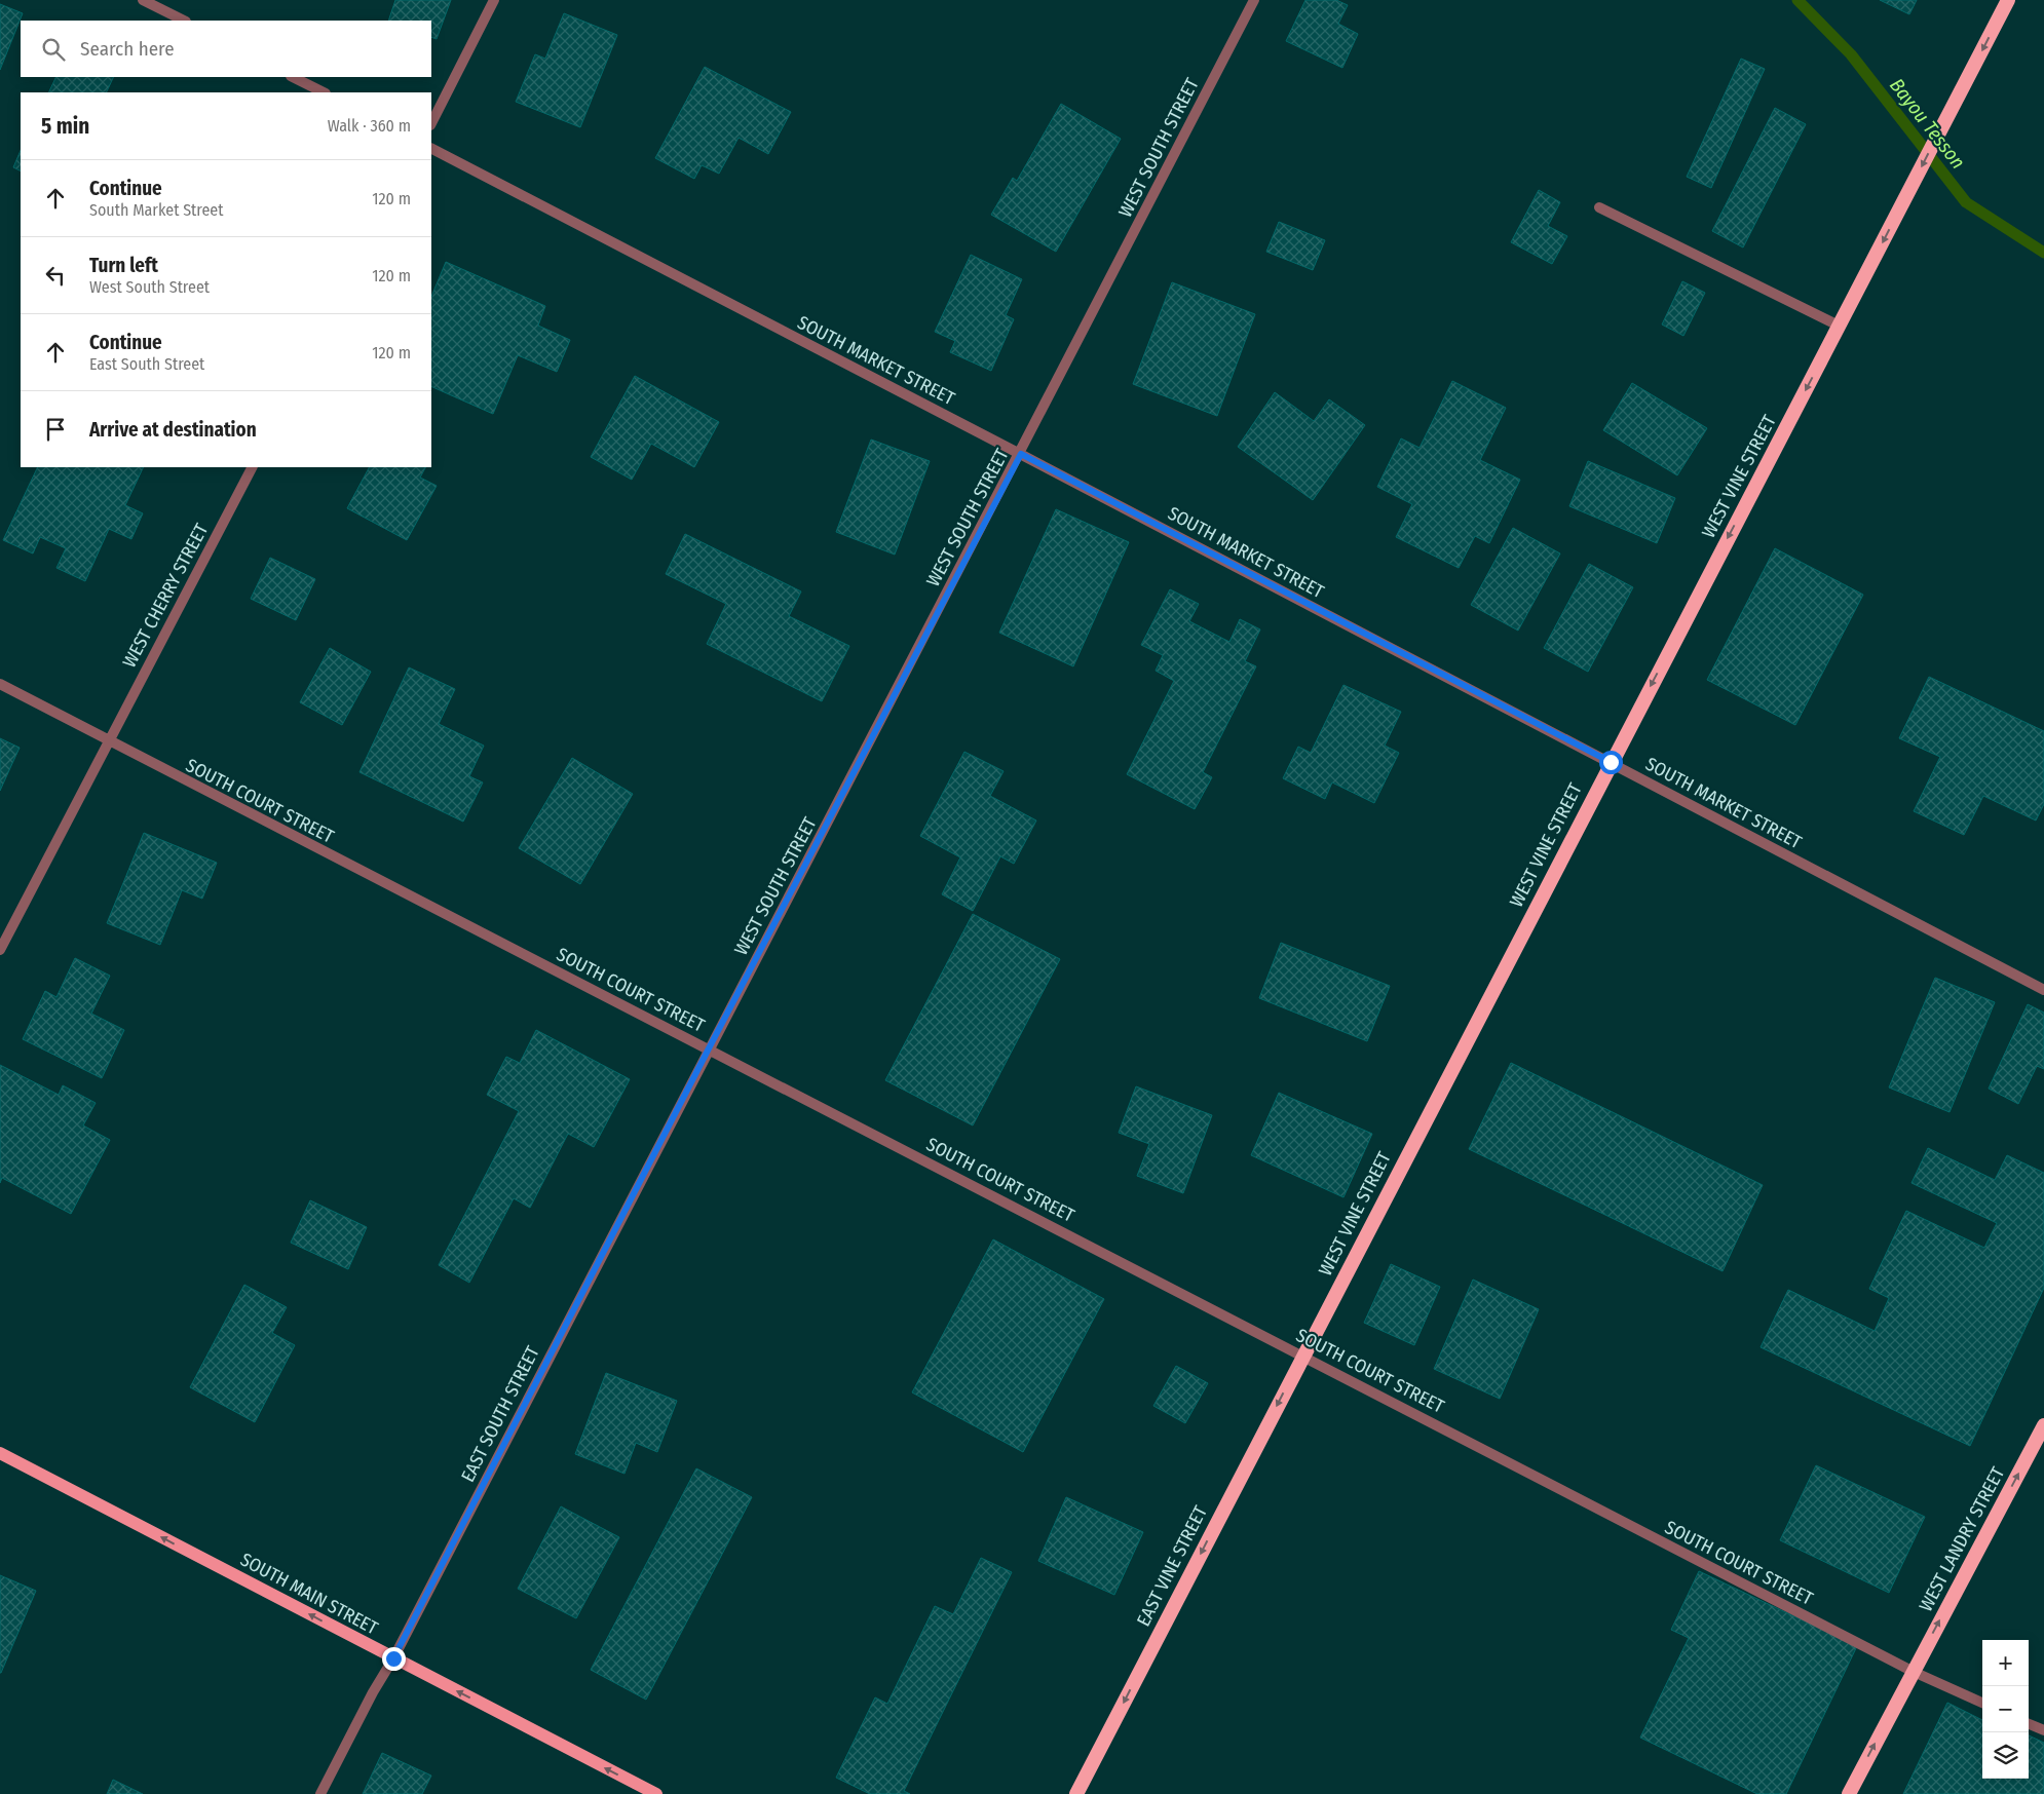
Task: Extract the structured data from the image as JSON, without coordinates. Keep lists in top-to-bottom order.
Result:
{
  "streets": {
    "highway": ["WEST VINE STREET", "WEST LANDRY STREET", "EAST VINE STREET"],
    "main road": ["SOUTH MAIN STREET"],
    "street": [
      "WEST SOUTH STREET",
      "SOUTH MARKET STREET",
      "WEST CHERRY STREET",
      "SOUTH COURT STREET",
      "EAST SOUTH STREET"
    ]
  },
  "crossings": [
    ["WEST SOUTH STREET", "SOUTH MARKET STREET"],
    ["WEST SOUTH STREET", "SOUTH COURT STREET"],
    ["WEST SOUTH STREET", "EAST SOUTH STREET"],
    ["SOUTH MARKET STREET", "WEST VINE STREET"],
    ["WEST VINE STREET", "SOUTH COURT STREET"],
    ["WEST VINE STREET", "EAST VINE STREET"],
    ["WEST CHERRY STREET", "SOUTH COURT STREET"],
    ["SOUTH COURT STREET", "EAST SOUTH STREET"],
    ["SOUTH COURT STREET", "WEST LANDRY STREET"],
    ["SOUTH COURT STREET", "EAST VINE STREET"],
    ["EAST SOUTH STREET", "SOUTH MAIN STREET"]
  ],
  "one_way": [
    "WEST VINE STREET",
    "WEST LANDRY STREET",
    "EAST VINE STREET",
    "SOUTH MAIN STREET"
  ],
  "water": ["Bayou Tesson"],
  "page": {
    "search": "Search here",
    "heading": ["5 min", "Walk · 360 m"],
    "list": [
      ["Continue", "South Market Street", "120 m"],
      ["Turn left", "West South Street", "120 m"],
      ["Continue", "East South Street", "120 m"],
      "Arrive at destination"
    ],
    "map_buttons": ["+", "−"]
  }
}
